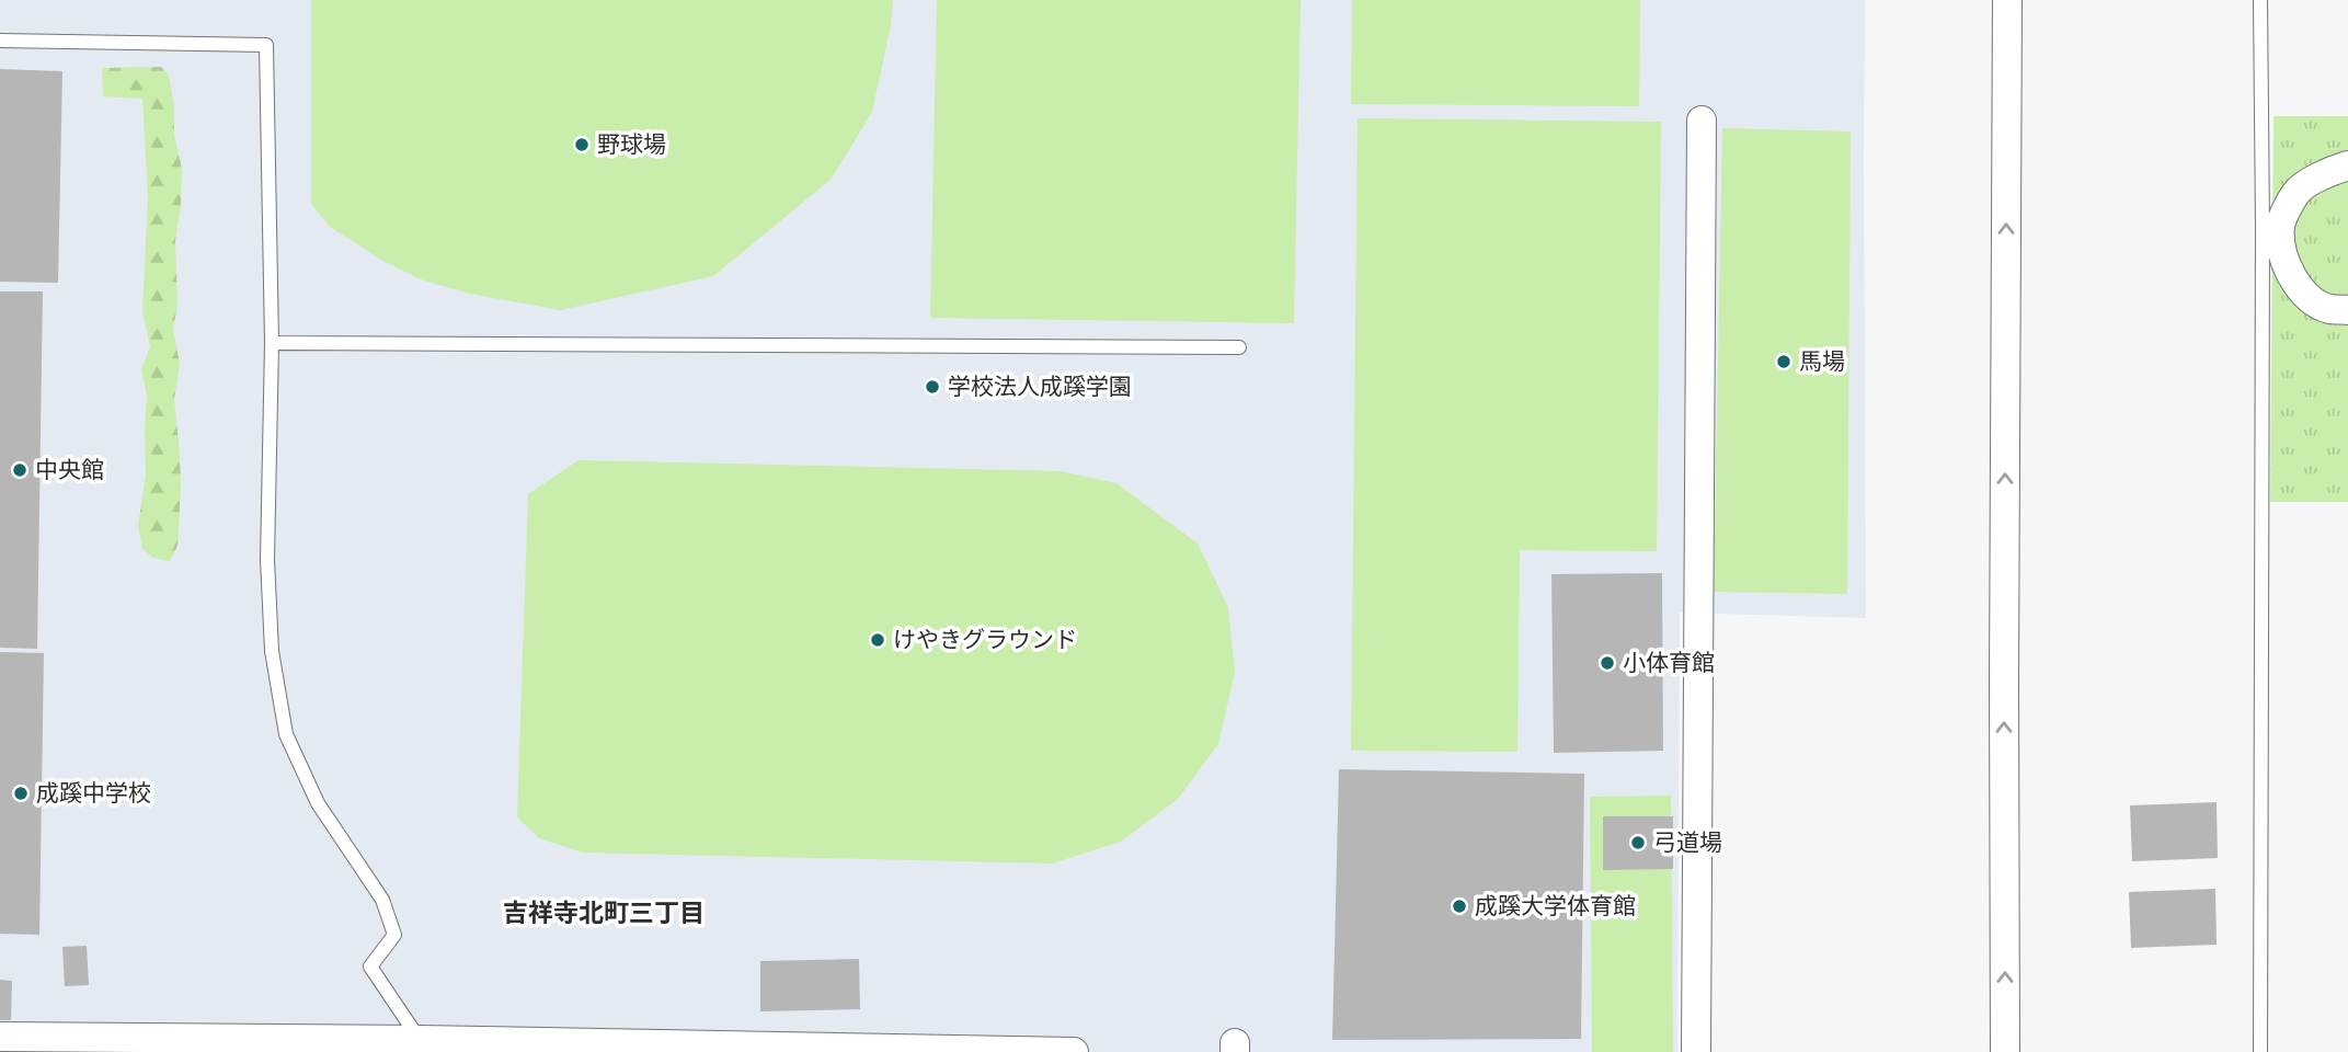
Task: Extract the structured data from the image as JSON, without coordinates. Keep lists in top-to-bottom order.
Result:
{
  "districts": ["吉祥寺北町三丁目"],
  "places": [
    "野球場",
    "馬場",
    "学校法人成蹊学園",
    "中央館",
    "けやきグラウンド",
    "小体育館",
    "成蹊中学校",
    "弓道場",
    "成蹊大学体育館"
  ]
}
